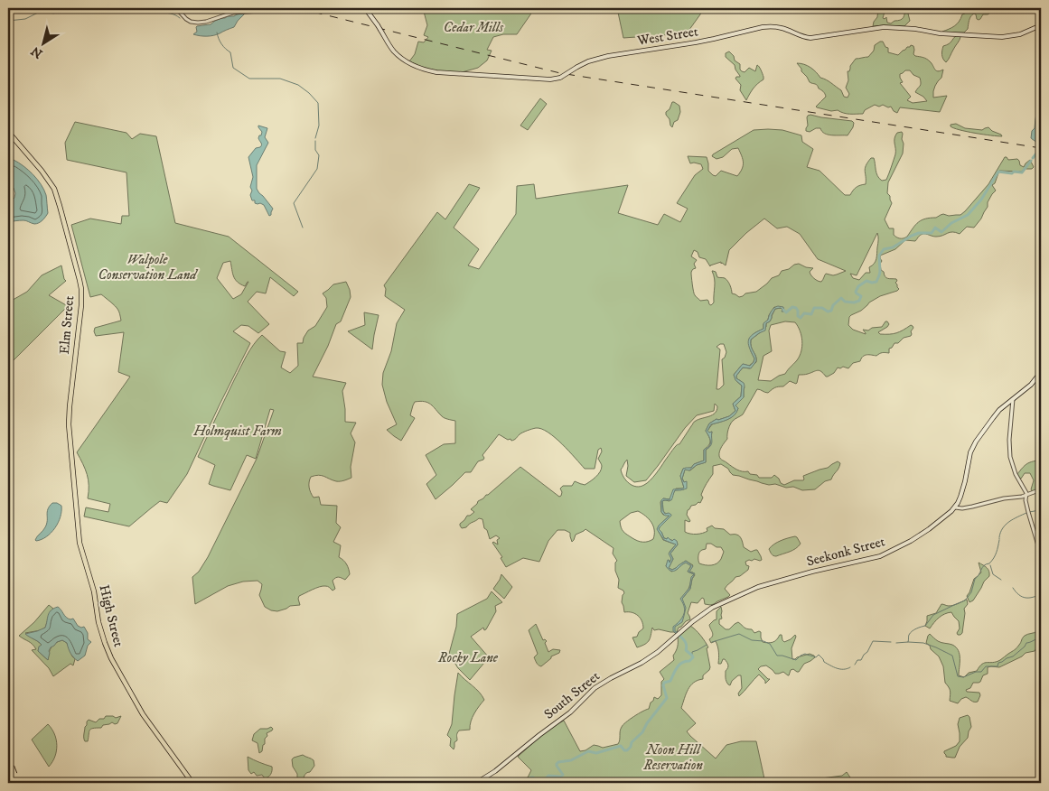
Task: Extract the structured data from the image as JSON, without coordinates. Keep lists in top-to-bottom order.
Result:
{
  "streets": {
    "main road": [
      "West Street",
      "Elm Street",
      "Seekonk Street",
      "High Street",
      "South Street"
    ]
  },
  "crossings": [
    ["Elm Street", "High Street"],
    ["Seekonk Street", "South Street"]
  ],
  "parks": [
    "Cedar Mills",
    "Walpole Conservation Land",
    "Holmquist Farm",
    "Rocky Lane",
    "Noon Hill Reservation"
  ],
  "north": "bottom left"
}
